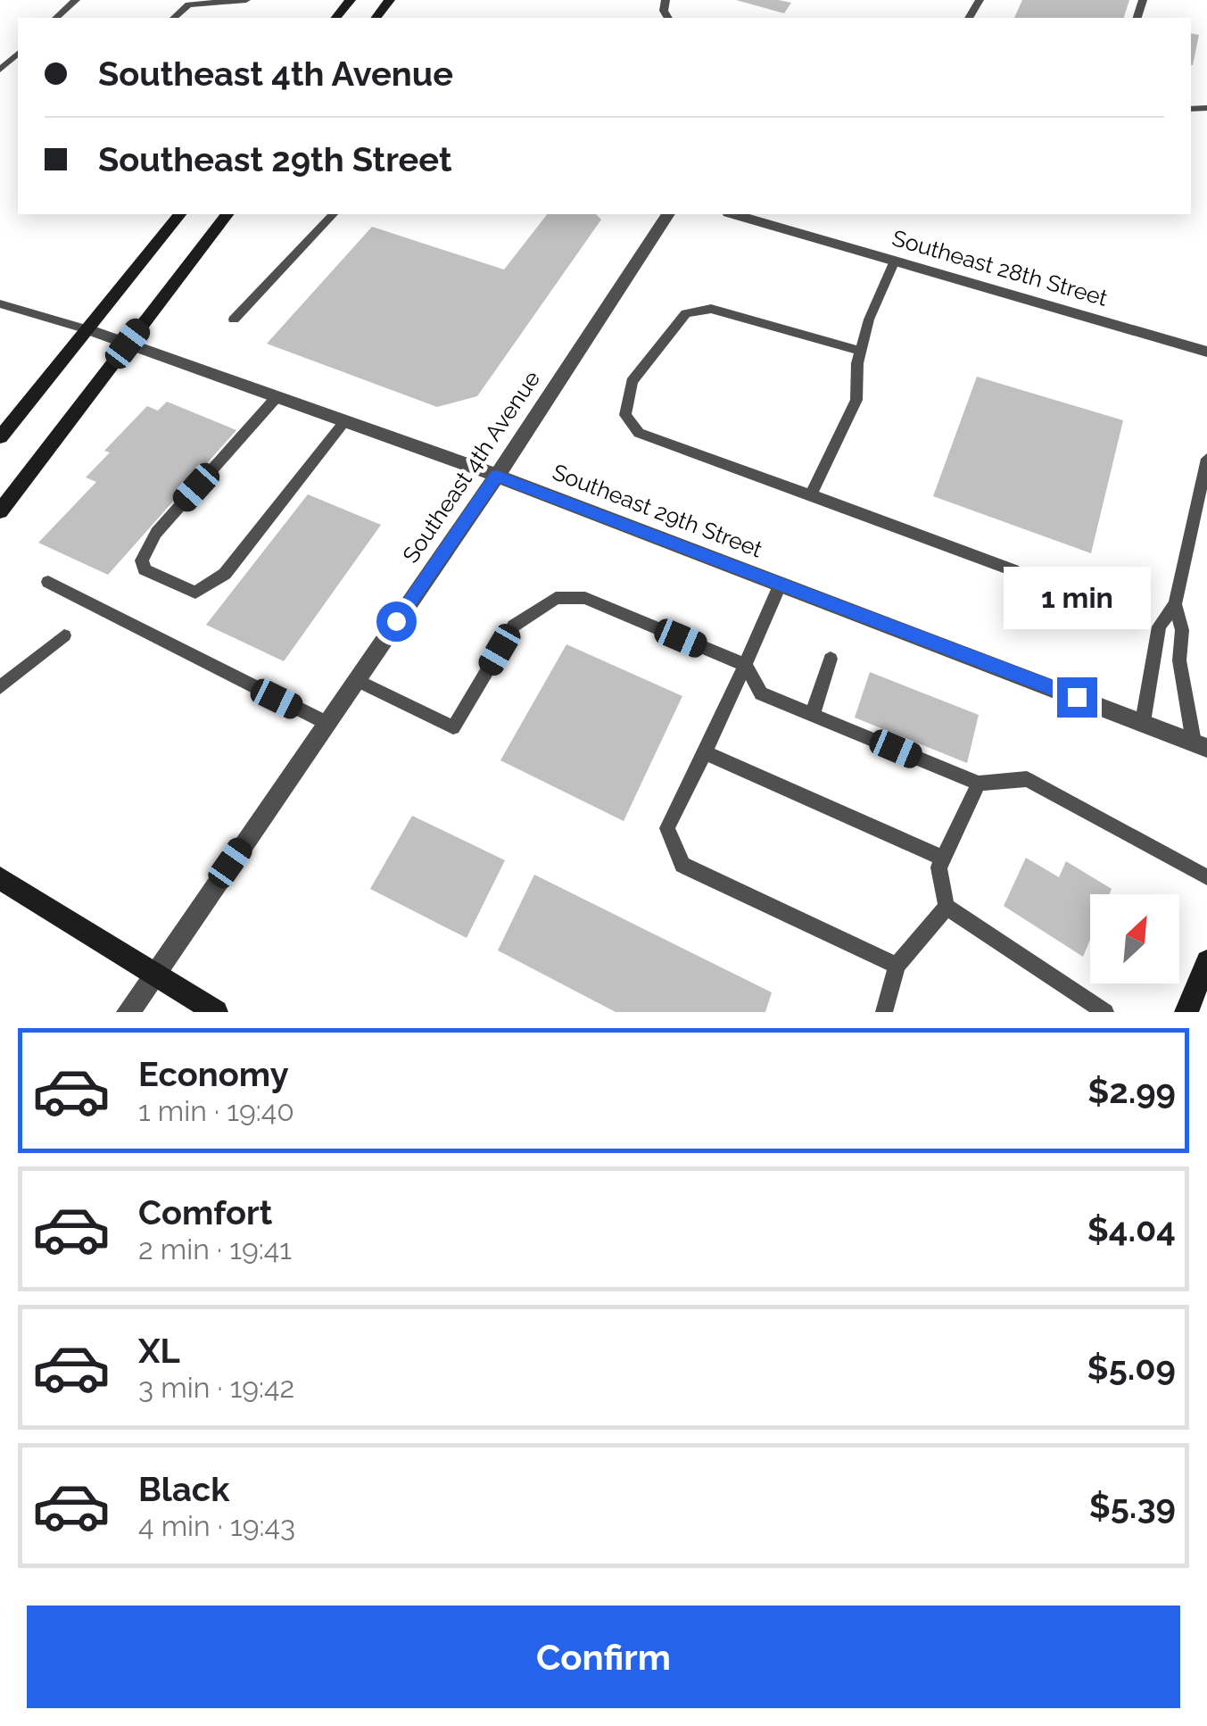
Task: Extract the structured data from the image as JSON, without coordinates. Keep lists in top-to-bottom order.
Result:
{
  "streets": {
    "street": ["Southeast 28th Street", "Southeast 4th Avenue", "Southeast 29th Street"]
  },
  "crossings": [
    ["Southeast 4th Avenue", "Southeast 29th Street"]
  ],
  "north": "top right",
  "page": {
    "banner": ["Southeast 4th Avenue", "Southeast 29th Street"],
    "bubble": "1 min",
    "list": [
      {
        "name": "Economy",
        "note": "1 min · 19:40",
        "value": "$2.99"
      },
      {
        "name": "Comfort",
        "note": "2 min · 19:41",
        "value": "$4.04"
      },
      {
        "name": "XL",
        "note": "3 min · 19:42",
        "value": "$5.09"
      },
      {
        "name": "Black",
        "note": "4 min · 19:43",
        "value": "$5.39"
      }
    ],
    "buttons": "Confirm"
  }
}
